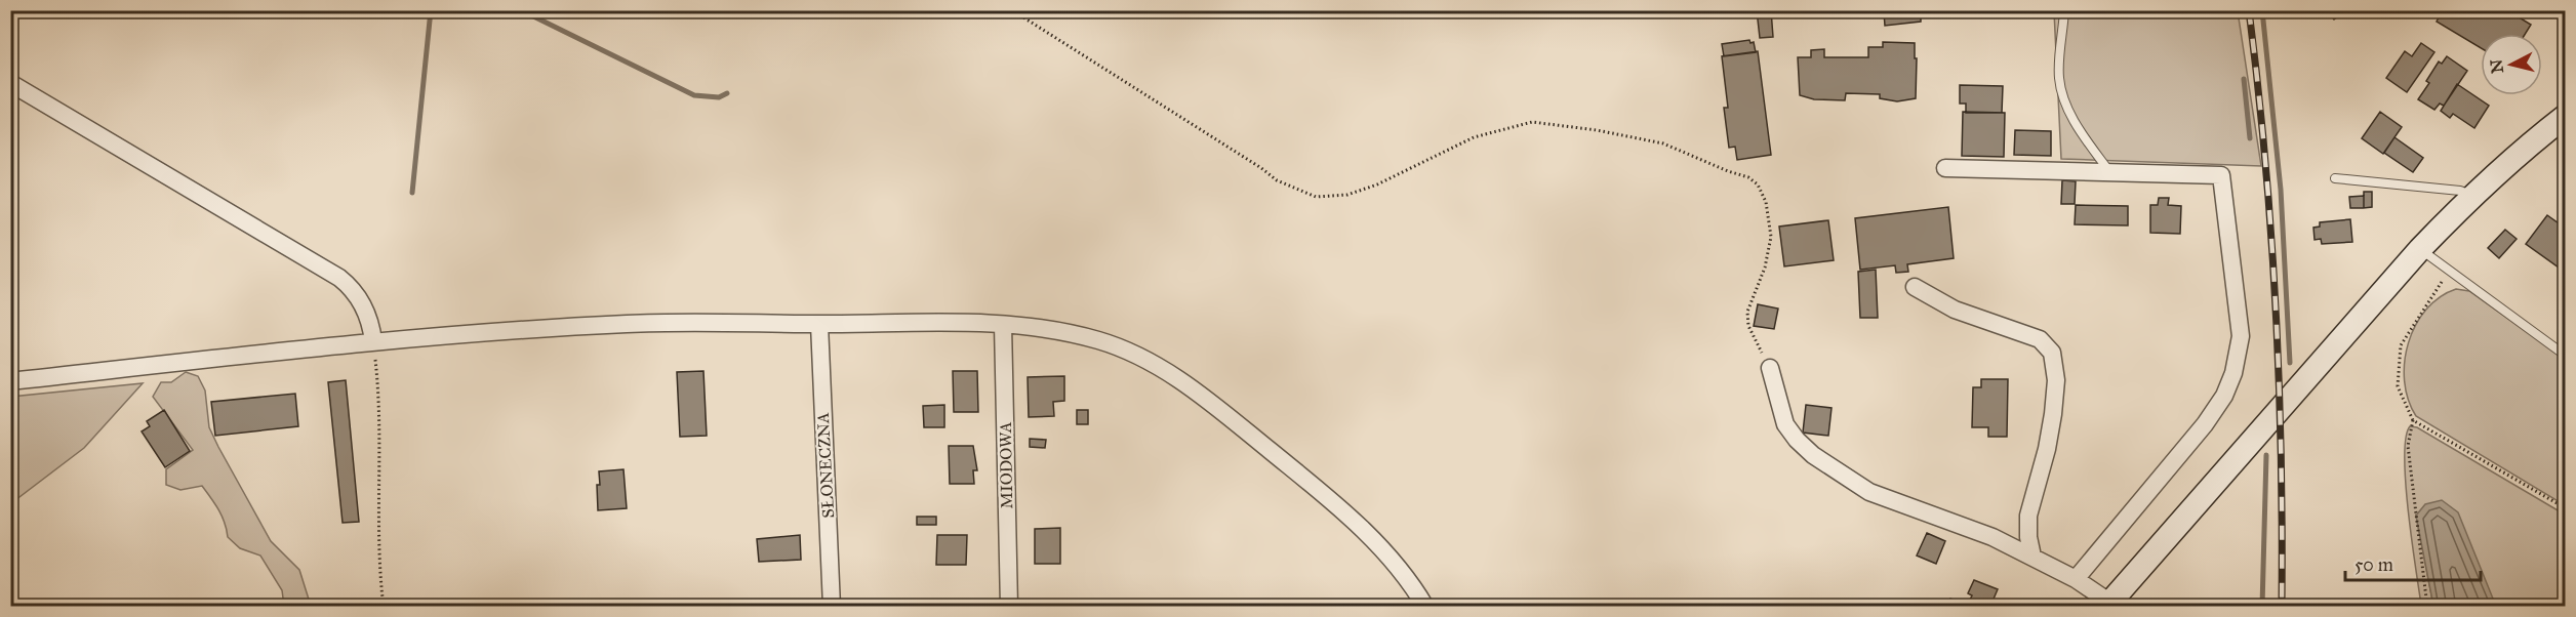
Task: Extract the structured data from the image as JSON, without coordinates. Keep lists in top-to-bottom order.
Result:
{
  "streets": {
    "street": ["SŁONECZNA", "MIODOWA"]
  },
  "scale_bar": "50 m",
  "north": "left"
}
